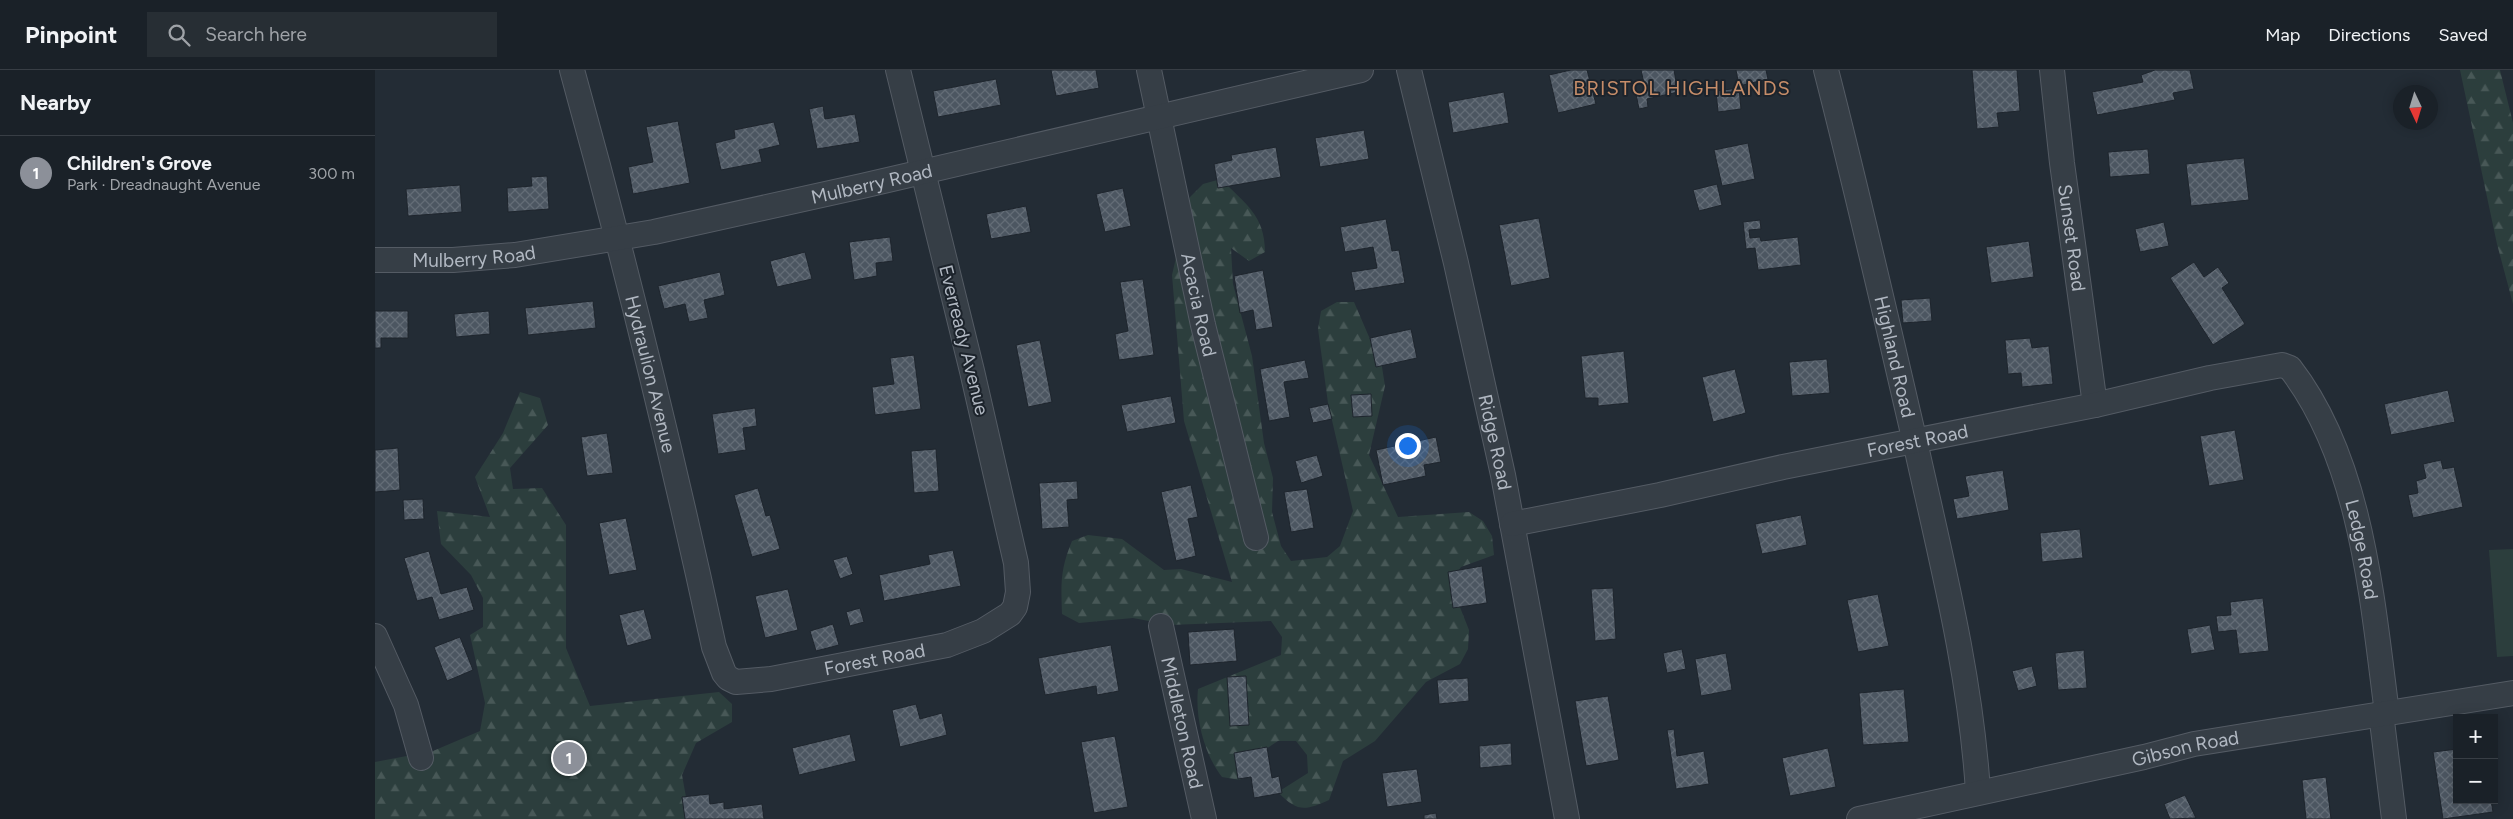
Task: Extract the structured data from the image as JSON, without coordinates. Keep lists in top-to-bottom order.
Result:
{
  "streets": {
    "street": [
      "Mulberry Road",
      "Sunset Road",
      "Acacia Road",
      "Everready Avenue",
      "Highland Road",
      "Hydraulion Avenue",
      "Forest Road",
      "Ridge Road",
      "Ledge Road",
      "Middleton Road",
      "Gibson Road"
    ]
  },
  "crossings": [
    ["Mulberry Road", "Acacia Road"],
    ["Mulberry Road", "Everready Avenue"],
    ["Mulberry Road", "Hydraulion Avenue"],
    ["Sunset Road", "Forest Road"],
    ["Everready Avenue", "Forest Road"],
    ["Highland Road", "Forest Road"],
    ["Highland Road", "Gibson Road"],
    ["Hydraulion Avenue", "Forest Road"],
    ["Forest Road", "Ridge Road"],
    ["Forest Road", "Ledge Road"],
    ["Ledge Road", "Gibson Road"]
  ],
  "districts": ["BRISTOL HIGHLANDS"],
  "north": "bottom",
  "page": {
    "header": "Pinpoint",
    "search": "Search here",
    "nav": ["Map", "Directions", "Saved"],
    "heading": "Nearby",
    "list": [
      {
        "mark": "1",
        "name": "Children's Grove",
        "note": "Park · Dreadnaught Avenue",
        "value": "300 m"
      }
    ],
    "map_buttons": ["+", "−"],
    "pins": "1"
  }
}
